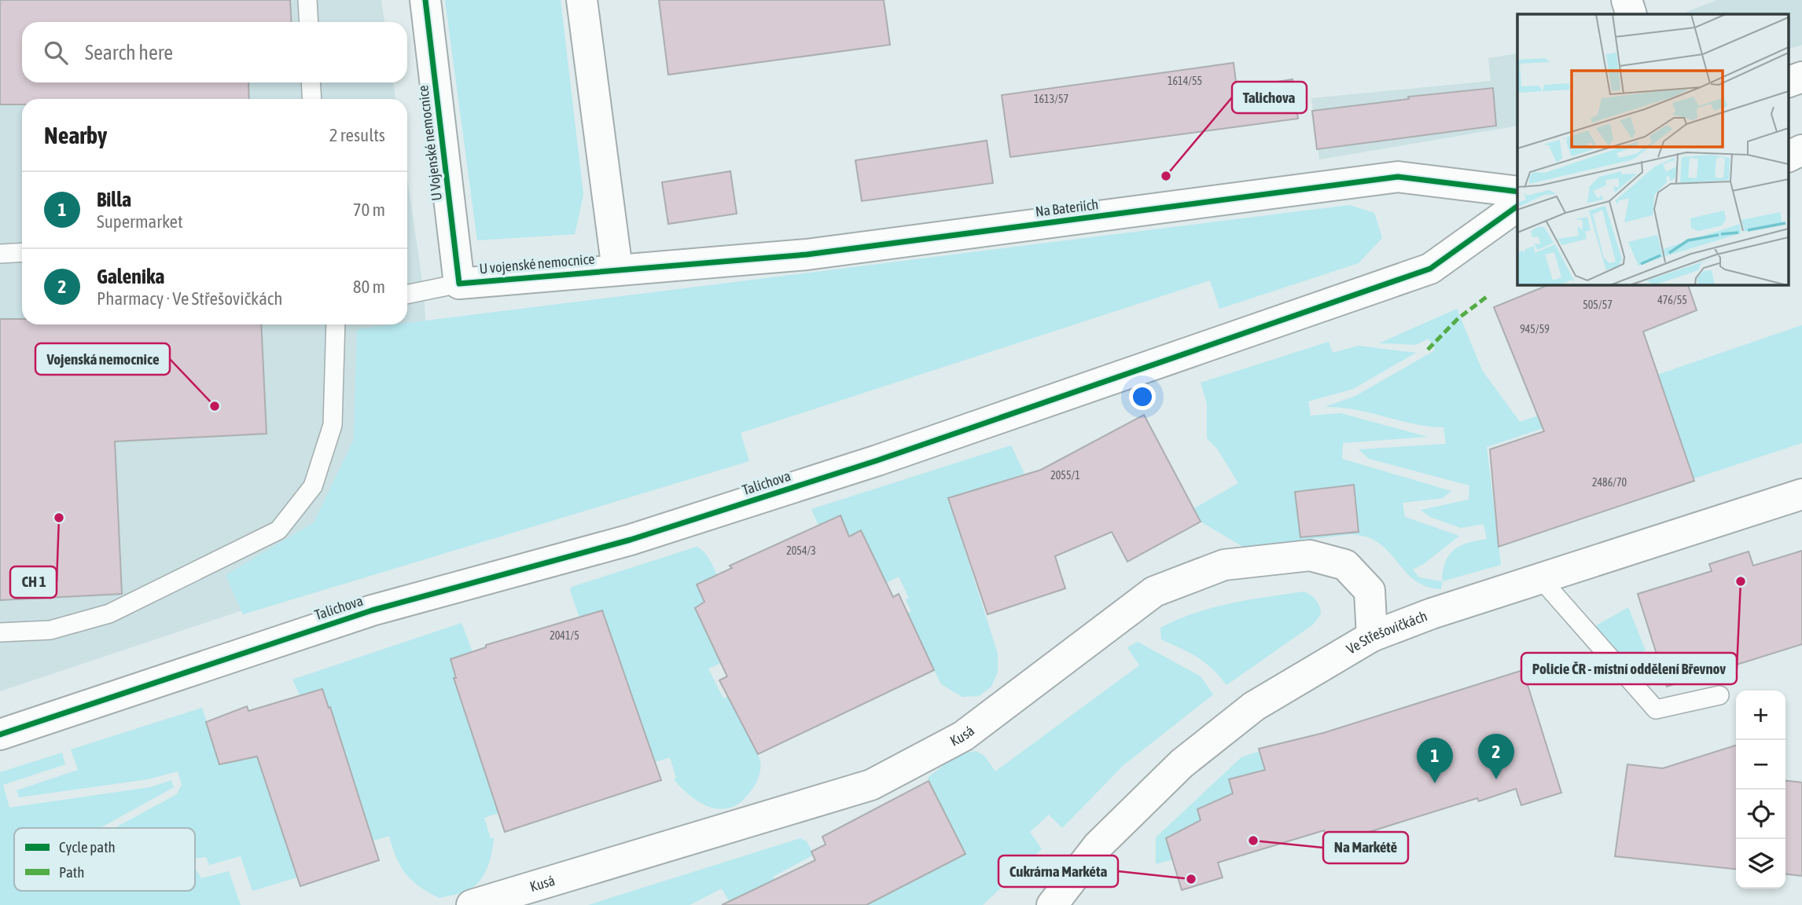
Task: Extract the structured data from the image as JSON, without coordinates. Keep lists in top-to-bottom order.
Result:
{
  "streets": {
    "street": [
      "U Vojenské nemocnice",
      "Na Bateriích",
      "U vojenské nemocnice",
      "Talichova",
      "Ve Střešovičkách",
      "Kusá"
    ]
  },
  "crossings": [
    ["U Vojenské nemocnice", "Na Bateriích"],
    ["U Vojenské nemocnice", "U vojenské nemocnice"],
    ["Na Bateriích", "U vojenské nemocnice"],
    ["Ve Střešovičkách", "Kusá"]
  ],
  "places": [
    "Talichova",
    "Vojenská nemocnice",
    "CH 1",
    "Policie ČR - místní oddělení Břevnov",
    "Na Markétě",
    "Cukrárna Markéta"
  ],
  "house_numbers": [
    "1614/55",
    "1613/57",
    "476/55",
    "505/57",
    "945/59",
    "2055/1",
    "2486/70",
    "2054/3",
    "2041/5"
  ],
  "legend": ["Cycle path", "Path"],
  "page": {
    "search": "Search here",
    "heading": ["Nearby", "2 results"],
    "list": [
      {
        "mark": "1",
        "name": "Billa",
        "note": "Supermarket",
        "value": "70 m"
      },
      {
        "mark": "2",
        "name": "Galenika",
        "note": "Pharmacy · Ve Střešovičkách",
        "value": "80 m"
      }
    ],
    "map_buttons": ["+", "−"],
    "pins": ["2", "1"]
  }
}
